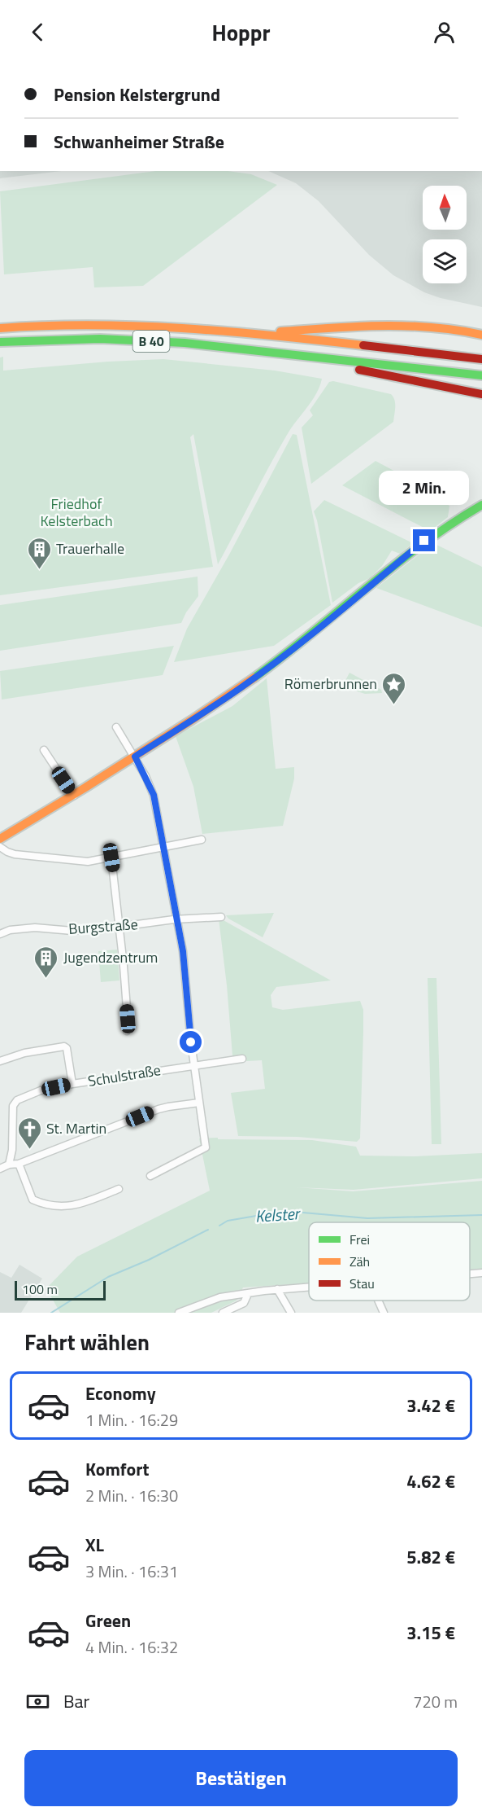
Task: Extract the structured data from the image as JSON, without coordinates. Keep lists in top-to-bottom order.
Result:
{
  "streets": {
    "main road": ["B 40"],
    "street": ["Burgstraße", "Schulstraße"]
  },
  "water": ["Kelster"],
  "parks": ["Friedhof Kelsterbach"],
  "places": {
    "building": ["Trauerhalle", "Jugendzentrum"],
    "place": ["Römerbrunnen"],
    "church": ["St. Martin"]
  },
  "legend": ["Frei", "Zäh", "Stau"],
  "scale_bar": "100 m",
  "north": "top",
  "page": {
    "header": "Hoppr",
    "banner": ["Pension Kelstergrund", "Schwanheimer Straße"],
    "bubble": "2 Min.",
    "scale": "100 m",
    "heading": "Fahrt wählen",
    "list": [
      {
        "name": "Economy",
        "note": "1 Min. · 16:29",
        "value": "3.42 €"
      },
      {
        "name": "Komfort",
        "note": "2 Min. · 16:30",
        "value": "4.62 €"
      },
      {
        "name": "XL",
        "note": "3 Min. · 16:31",
        "value": "5.82 €"
      },
      {
        "name": "Green",
        "note": "4 Min. · 16:32",
        "value": "3.15 €"
      }
    ],
    "pay": ["Bar", "720 m"],
    "buttons": "Bestätigen"
  }
}
